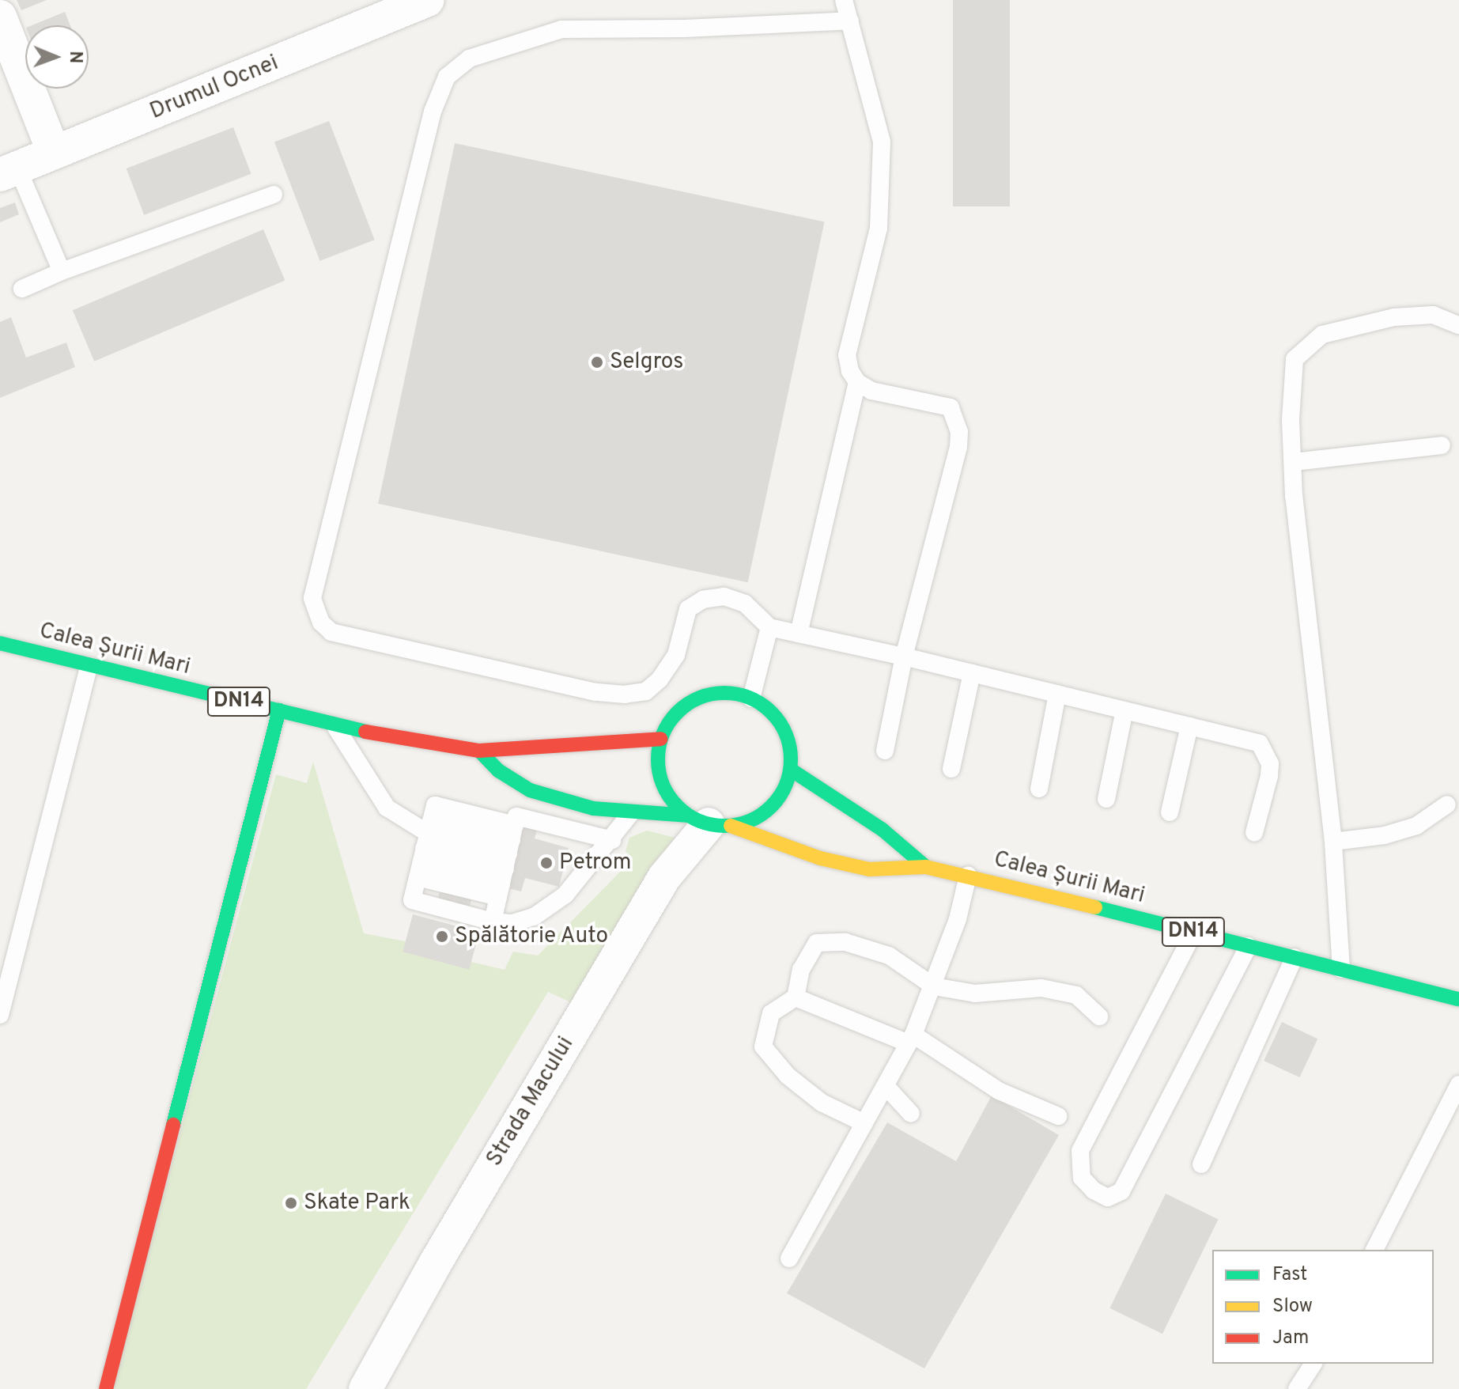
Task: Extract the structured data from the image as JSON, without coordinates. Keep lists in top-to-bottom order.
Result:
{
  "streets": {
    "main road": ["Calea Șurii Mari", "DN14"],
    "street": ["Drumul Ocnei", "Strada Macului"]
  },
  "crossings": [
    ["Calea Șurii Mari", "Strada Macului"]
  ],
  "places": [
    "Selgros",
    "Petrom",
    "Spălătorie Auto",
    "Skate Park"
  ],
  "legend": ["Fast", "Slow", "Jam"],
  "north": "right"
}
